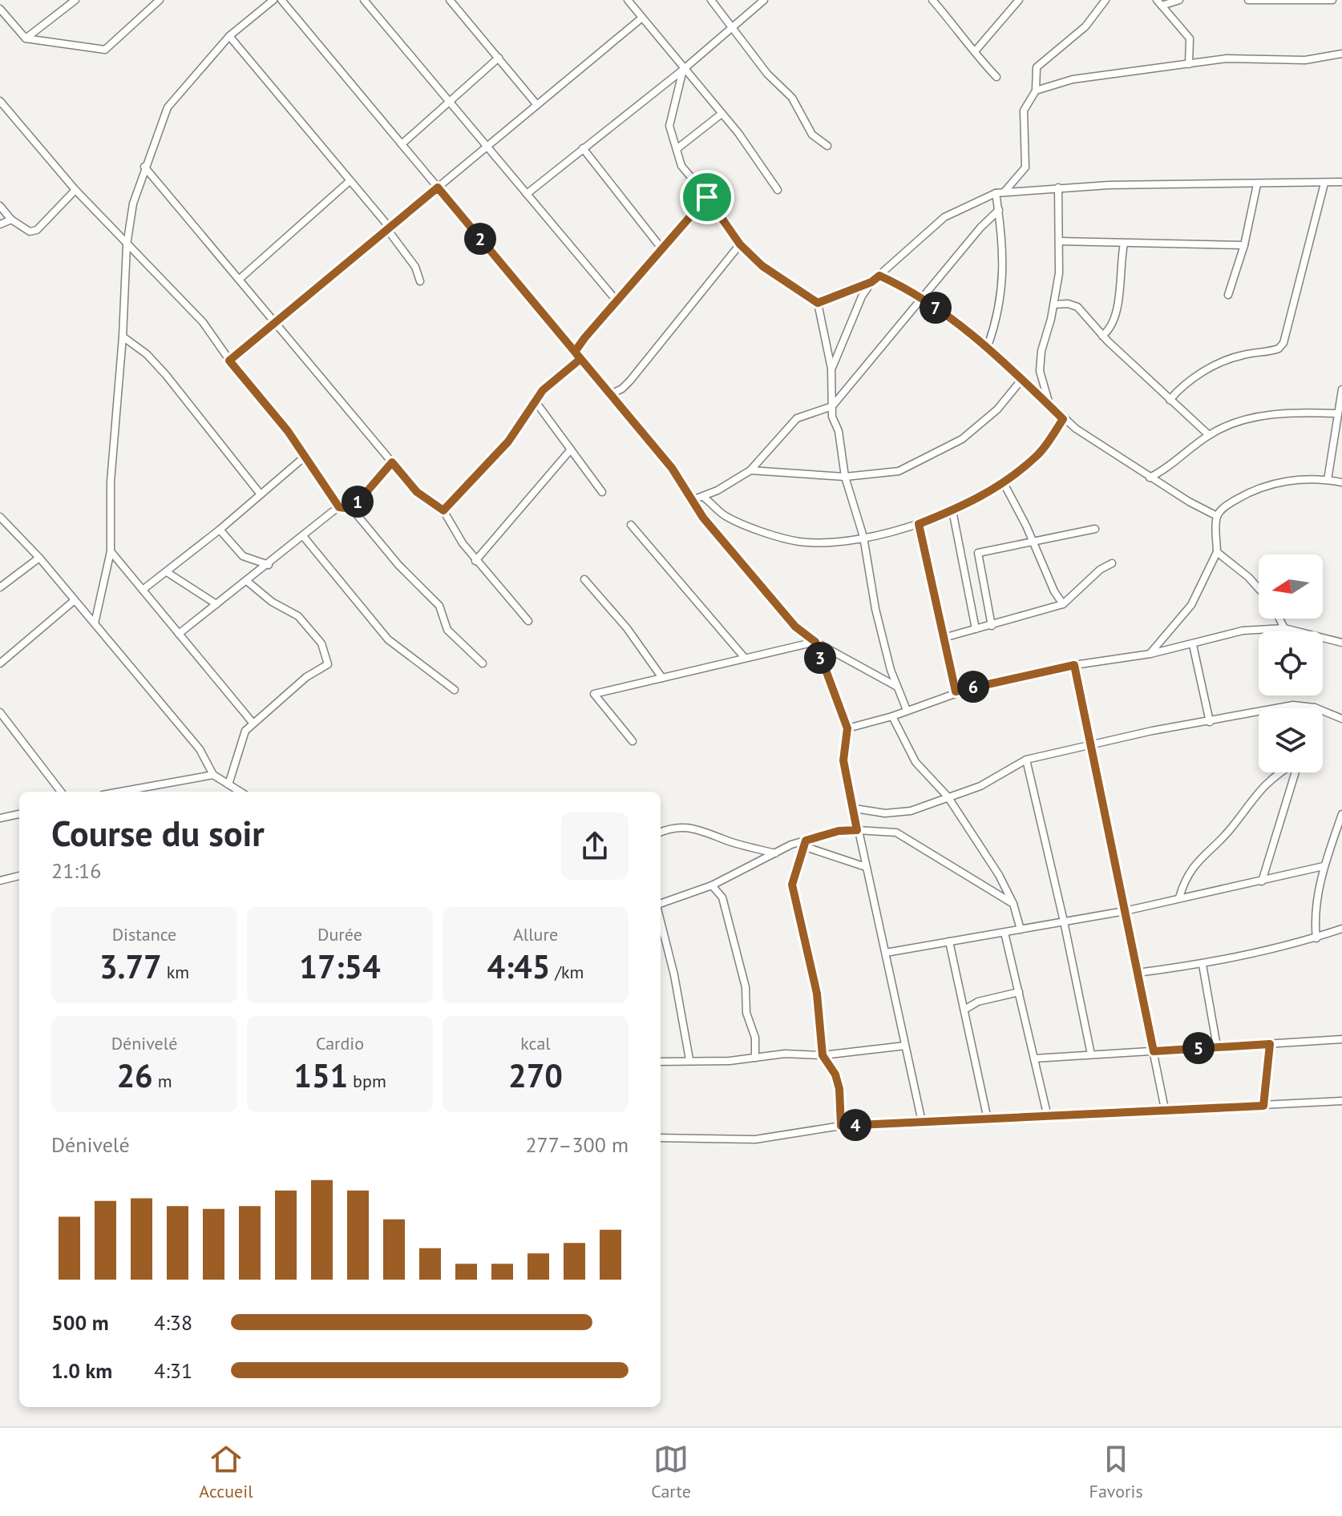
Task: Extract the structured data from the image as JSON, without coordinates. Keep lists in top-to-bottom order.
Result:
{
  "north": "left",
  "page": {
    "pins": [
      "2",
      "7",
      "1",
      "3",
      "6",
      "5",
      "4"
    ],
    "heading": ["Course du soir", "21:16"],
    "stats": [
      ["Distance", "3.77 km"],
      ["Durée", "17:54"],
      ["Allure", "4:45 /km"],
      ["Dénivelé", "26 m"],
      ["Cardio", "151 bpm"],
      ["kcal", "270"]
    ],
    "chart": ["Dénivelé", "277–300 m"],
    "list": [
      {
        "name": "500 m",
        "note": "4:38"
      },
      {
        "name": "1.0 km",
        "note": "4:31"
      }
    ],
    "tabs": ["Accueil", "Carte", "Favoris"]
  }
}
